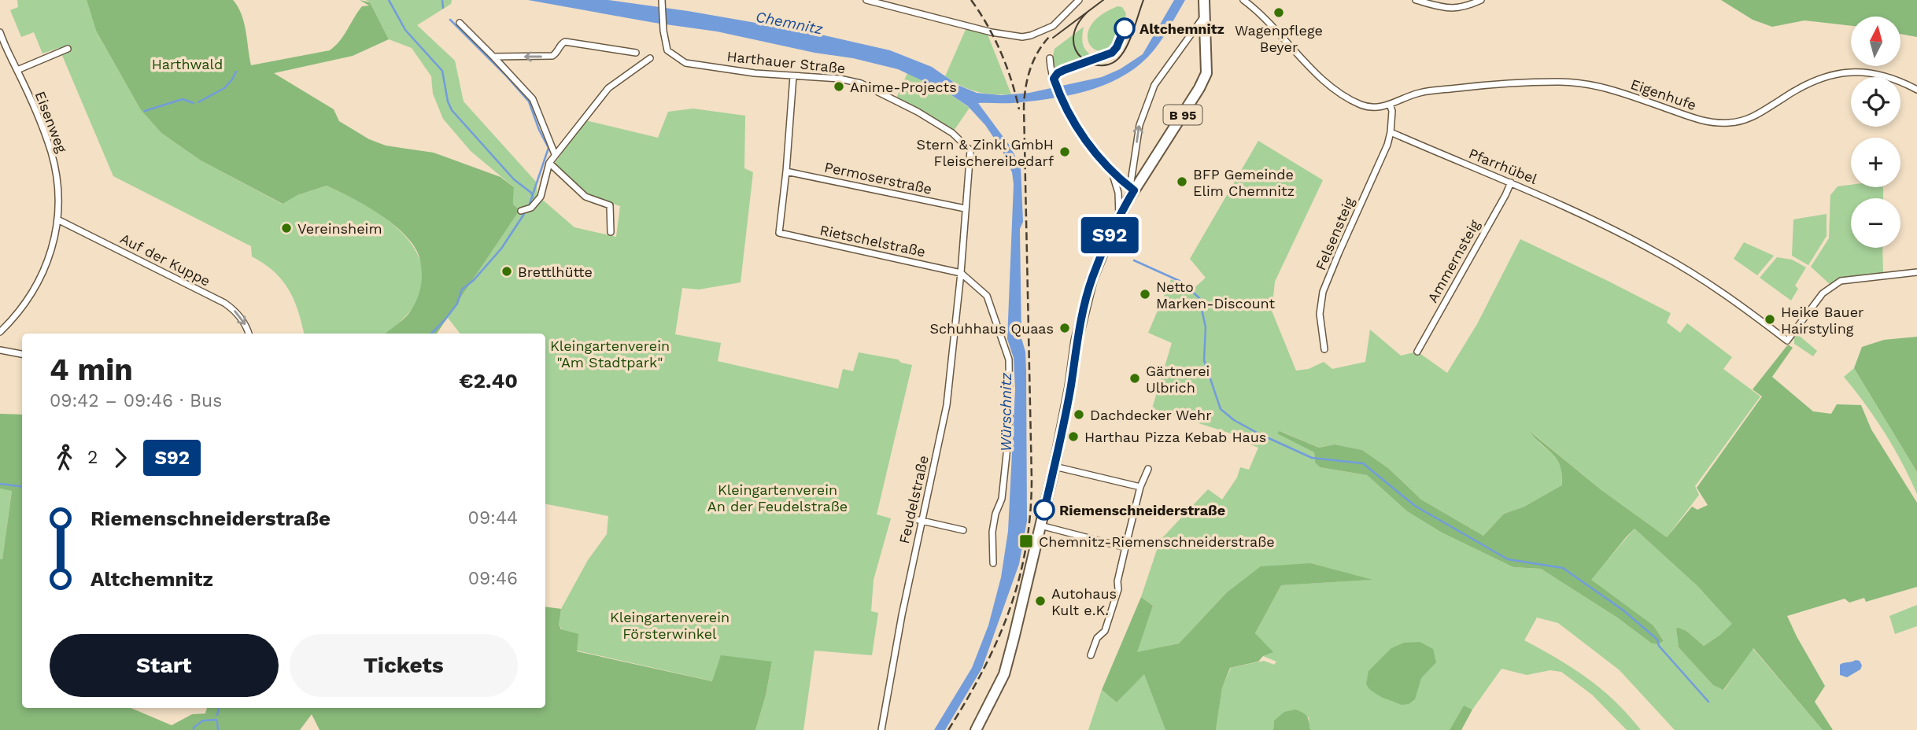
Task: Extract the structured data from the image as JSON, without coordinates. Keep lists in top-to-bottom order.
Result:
{
  "streets": {
    "main road": ["B 95"],
    "street": [
      "Harthauer Straße",
      "Eigenhufe",
      "Eisenweg",
      "Pfarrhübel",
      "Permoserstraße",
      "Felsensteig",
      "Rietschelstraße",
      "Auf der Kuppe",
      "Ammernsteig",
      "Feudelstraße"
    ]
  },
  "crossings": [
    ["Harthauer Straße", "Permoserstraße"],
    ["Harthauer Straße", "Rietschelstraße"],
    ["Harthauer Straße", "Feudelstraße"],
    ["Eisenweg", "Auf der Kuppe"],
    ["Pfarrhübel", "Felsensteig"],
    ["Pfarrhübel", "Ammernsteig"],
    ["Permoserstraße", "Rietschelstraße"],
    ["Rietschelstraße", "Feudelstraße"]
  ],
  "one_way": ["Auf der Kuppe"],
  "water": ["Chemnitz", "Würschnitz"],
  "parks": [
    "Harthwald",
    "Kleingartenverein \"Am Stadtpark\"",
    "Kleingartenverein An der Feudelstraße",
    "Kleingartenverein Försterwinkel"
  ],
  "places": {
    "other": [
      "Wagenpflege Beyer",
      "Altchemnitz",
      "Anime-Projects",
      "Stern & Zinkl GmbH Fleischereibedarf",
      "BFP Gemeinde Elim Chemnitz",
      "Vereinsheim",
      "Brettlhütte",
      "Netto Marken-Discount",
      "Heike Bauer Hairstyling",
      "Schuhhaus Quaas",
      "Gärtnerei Ulbrich",
      "Dachdecker Wehr",
      "Harthau Pizza Kebab Haus",
      "Riemenschneiderstraße",
      "Autohaus Kult e.K."
    ],
    "transit": ["Chemnitz-Riemenschneiderstraße"]
  },
  "lines": ["bus line S92"],
  "north": "top",
  "page": {
    "on_map": "S92",
    "map_buttons": ["+", "−"],
    "heading": ["4 min", "09:42 – 09:46 · Bus", "€2.40"],
    "legs": ["2", "S92"],
    "list": [
      {
        "name": "Riemenschneiderstraße",
        "value": "09:44"
      },
      {
        "name": "Altchemnitz",
        "value": "09:46"
      }
    ],
    "buttons": ["Start", "Tickets"]
  }
}
